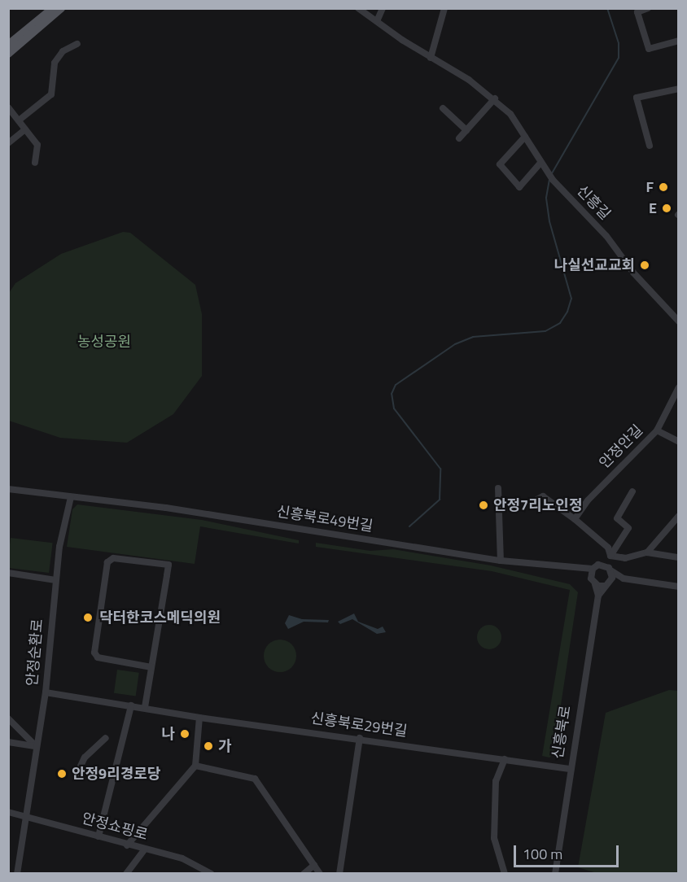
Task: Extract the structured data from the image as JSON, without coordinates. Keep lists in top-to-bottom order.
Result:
{
  "streets": {
    "street": [
      "신흥길",
      "안정안길",
      "신흥북로49번길",
      "안정순환로",
      "신흥북로29번길",
      "신흥북로",
      "안정쇼핑로"
    ]
  },
  "crossings": [
    ["신흥북로49번길", "안정순환로"],
    ["안정순환로", "신흥북로29번길"],
    ["안정순환로", "안정쇼핑로"],
    ["신흥북로29번길", "신흥북로"]
  ],
  "parks": ["농성공원"],
  "places": [
    "F",
    "E",
    "나실선교교회",
    "안정7리노인정",
    "닥터한코스메딕의원",
    "나",
    "가",
    "안정9리경로당"
  ],
  "scale_bar": "100 m"
}
